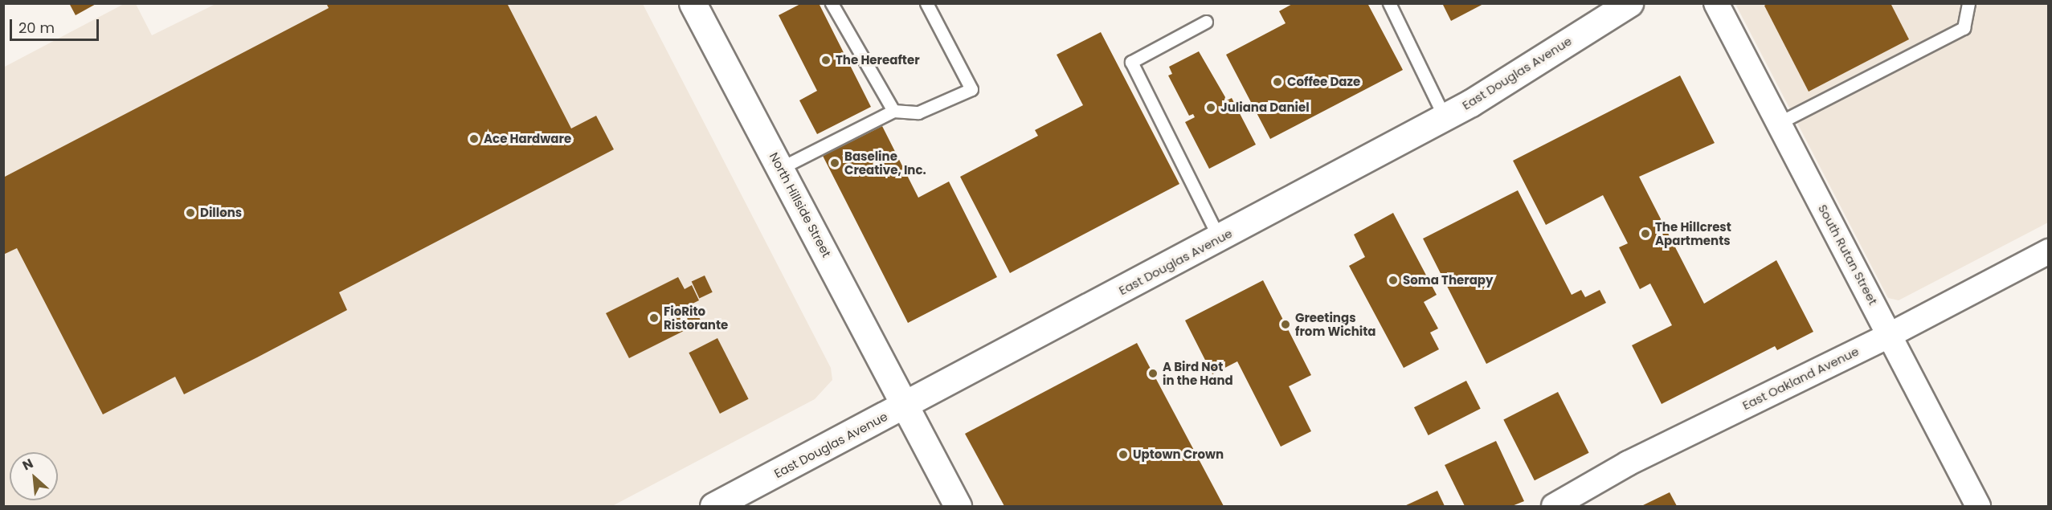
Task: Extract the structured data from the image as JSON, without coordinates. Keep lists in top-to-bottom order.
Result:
{
  "streets": {
    "main road": ["East Douglas Avenue", "North Hillside Street"],
    "street": ["South Rutan Street", "East Oakland Avenue"]
  },
  "crossings": [
    ["East Douglas Avenue", "North Hillside Street"],
    ["South Rutan Street", "East Oakland Avenue"]
  ],
  "places": [
    "The Hereafter",
    "Coffee Daze",
    "Juliana Daniel",
    "Ace Hardware",
    "Baseline Creative, Inc.",
    "Dillons",
    "The Hillcrest Apartments",
    "Soma Therapy",
    "FioRito Ristorante",
    "Greetings from Wichita",
    "A Bird Not in the Hand",
    "Uptown Crown"
  ],
  "scale_bar": "20 m",
  "north": "top left"
}
